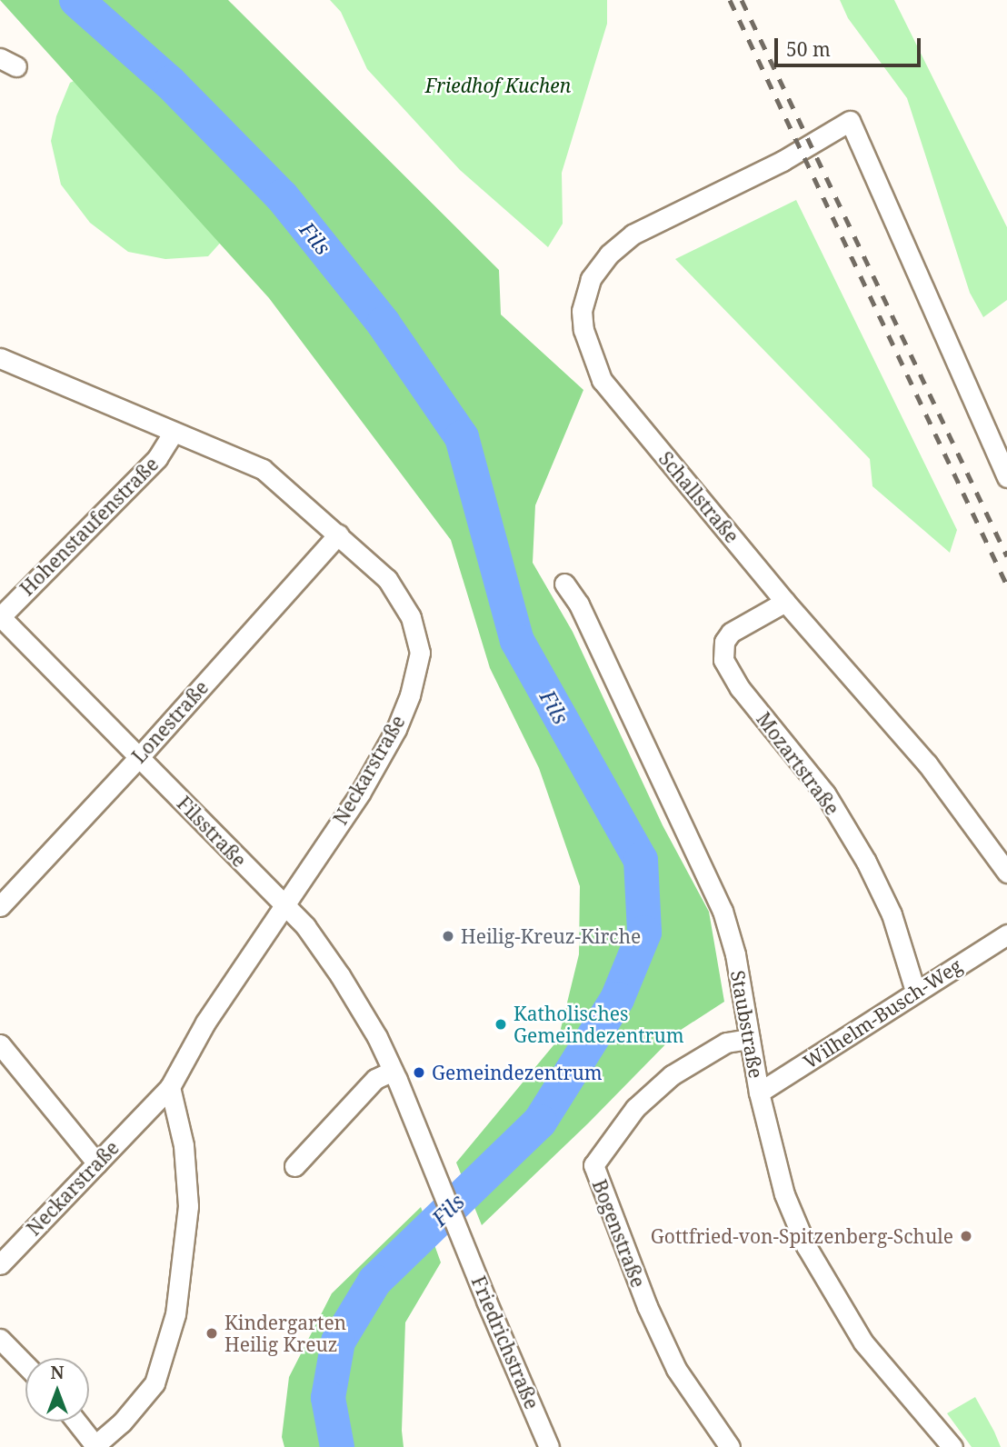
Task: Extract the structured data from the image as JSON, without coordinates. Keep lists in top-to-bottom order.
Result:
{
  "streets": {
    "street": [
      "Schallstraße",
      "Hohenstaufenstraße",
      "Lonestraße",
      "Mozartstraße",
      "Neckarstraße",
      "Filsstraße",
      "Wilhelm-Busch-Weg",
      "Staubstraße",
      "Bogenstraße",
      "Friedrichstraße"
    ]
  },
  "crossings": [
    ["Schallstraße", "Mozartstraße"],
    ["Hohenstaufenstraße", "Neckarstraße"],
    ["Hohenstaufenstraße", "Filsstraße"],
    ["Lonestraße", "Neckarstraße"],
    ["Lonestraße", "Filsstraße"],
    ["Mozartstraße", "Wilhelm-Busch-Weg"],
    ["Neckarstraße", "Filsstraße"],
    ["Filsstraße", "Friedrichstraße"],
    ["Wilhelm-Busch-Weg", "Staubstraße"],
    ["Staubstraße", "Bogenstraße"]
  ],
  "water": ["Fils"],
  "parks": ["Friedhof Kuchen"],
  "places": [
    "Heilig-Kreuz-Kirche",
    "Katholisches Gemeindezentrum",
    "Gemeindezentrum",
    "Gottfried-von-Spitzenberg-Schule",
    "Kindergarten Heilig Kreuz"
  ],
  "scale_bar": "50 m",
  "north": "top"
}
